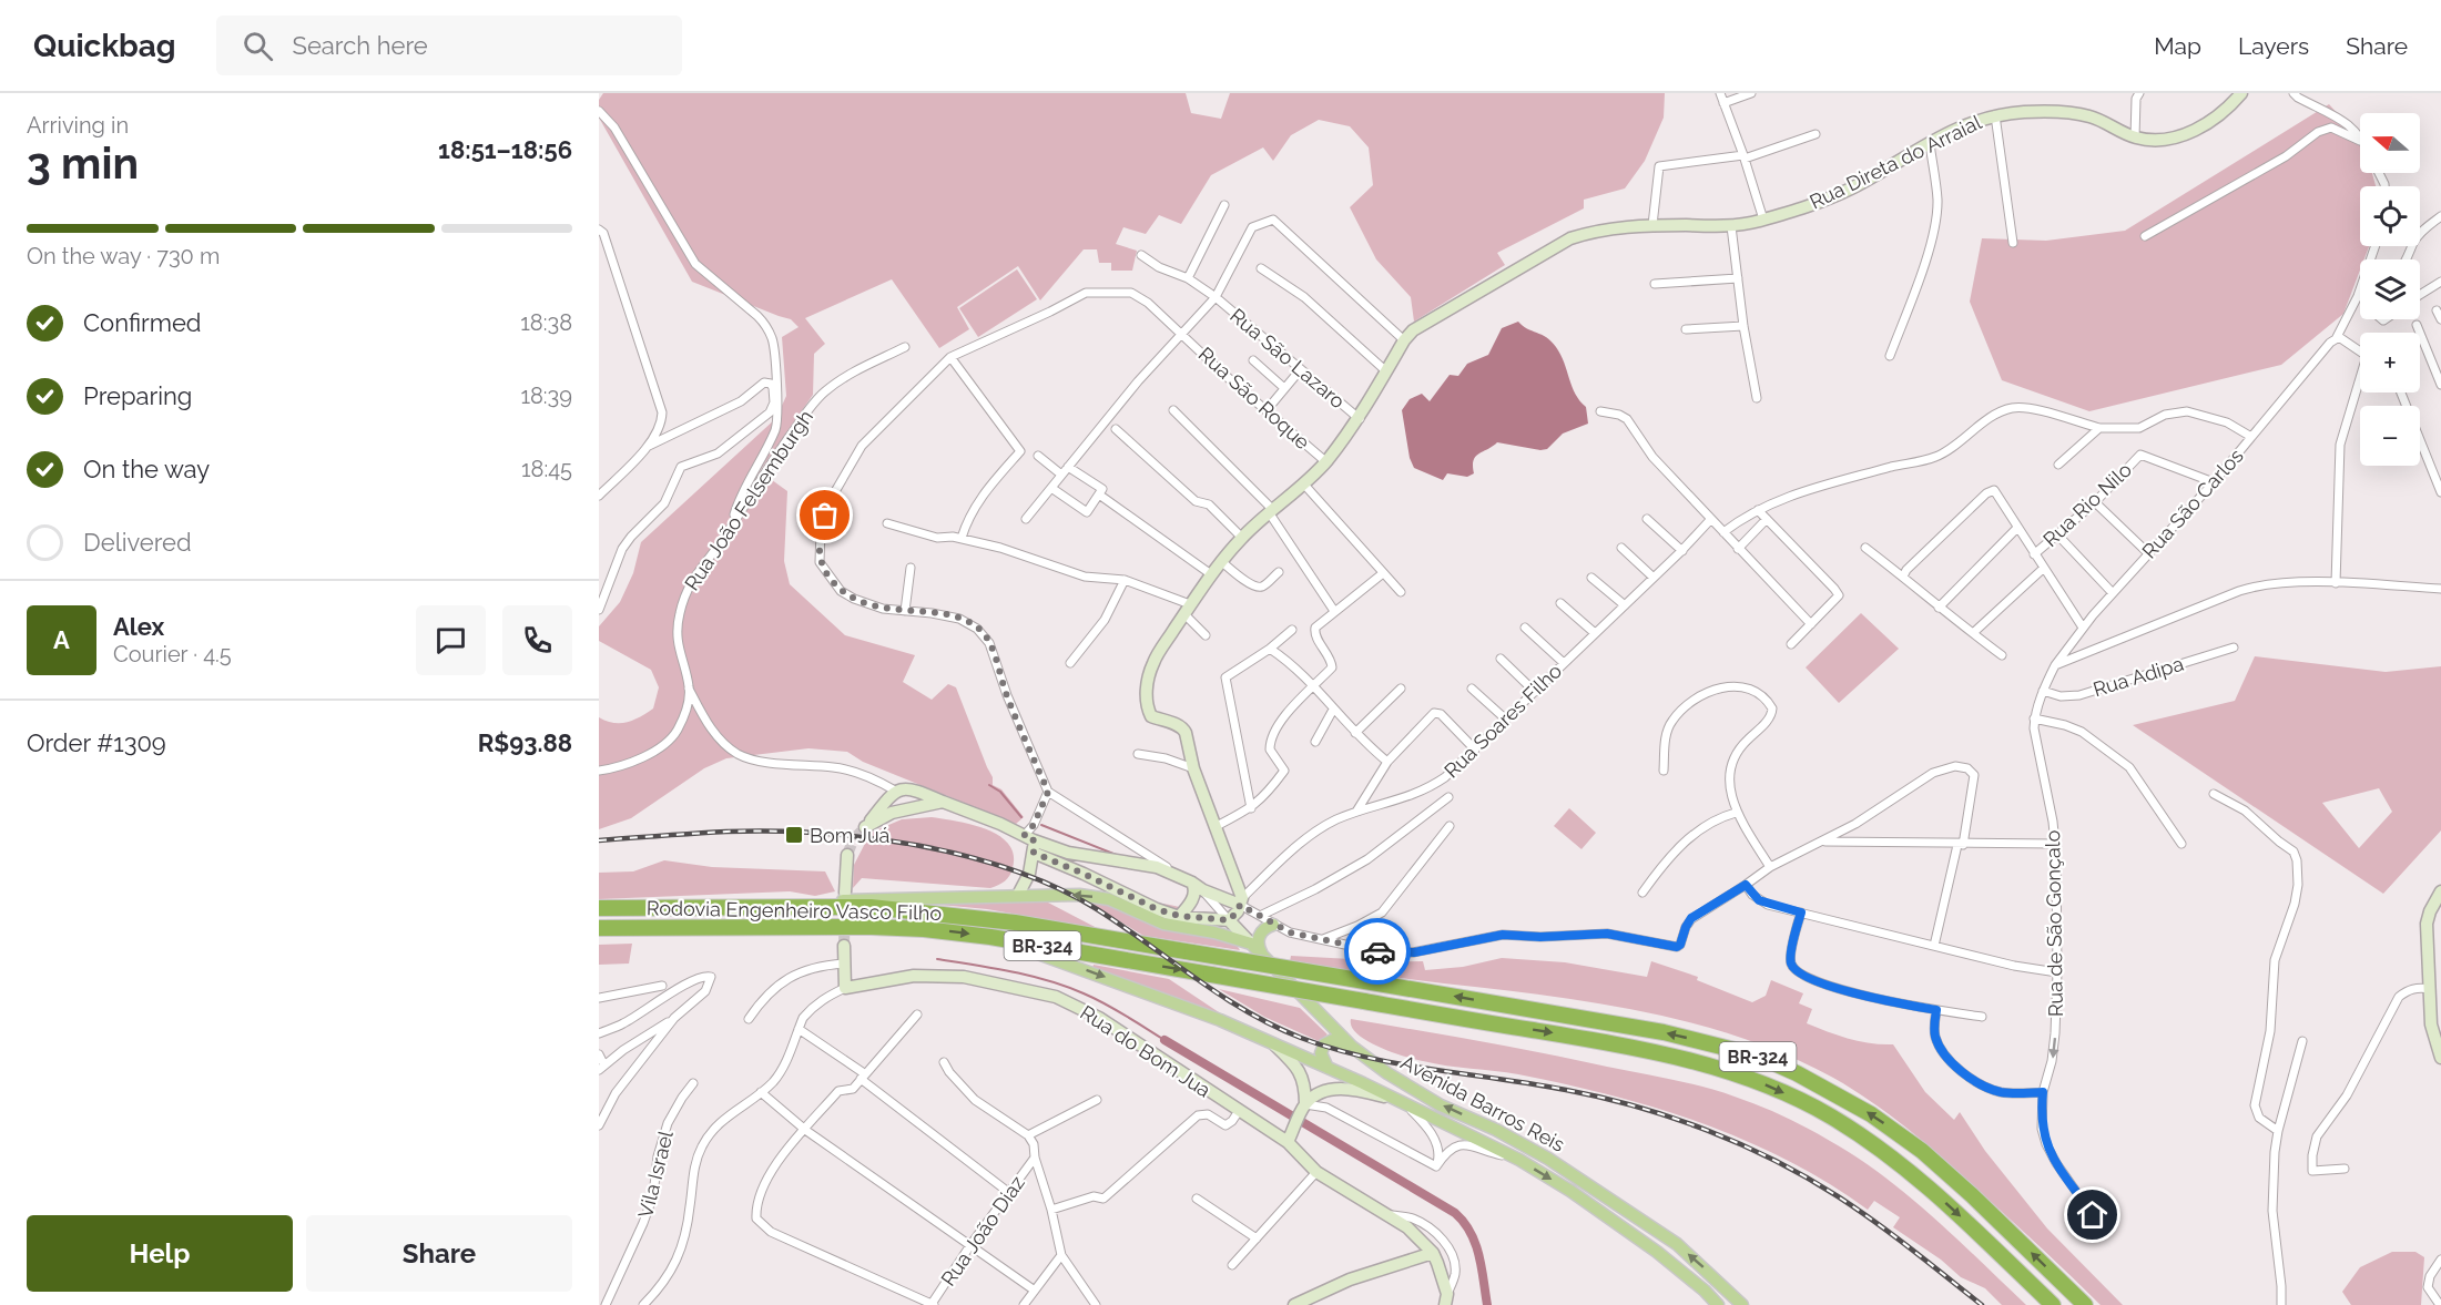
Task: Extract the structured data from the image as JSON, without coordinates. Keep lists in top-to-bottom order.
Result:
{
  "streets": {
    "highway": ["Rodovia Engenheiro Vasco Filho", "BR-324"],
    "main road": ["Avenida Barros Reis"],
    "street": [
      "Rua Direta do Arraial",
      "Rua São Lazaro",
      "Rua São Roque",
      "Rua João Felsemburgh",
      "Rua São Carlos",
      "Rua Rio Nilo",
      "Rua Adipa",
      "Rua Soares Filho",
      "Rua de São Gonçalo",
      "Rua do Bom Jua",
      "Vila Israel",
      "Rua João Diaz"
    ]
  },
  "crossings": [
    ["Rua Direta do Arraial", "Rua São Lazaro"],
    ["Rua Direta do Arraial", "Rua São Roque"],
    ["Rua Direta do Arraial", "Rua Soares Filho"],
    ["Rua São Carlos", "Rua Rio Nilo"],
    ["Rua São Carlos", "Rua de São Gonçalo"],
    ["Rua Adipa", "Rua de São Gonçalo"],
    ["Rodovia Engenheiro Vasco Filho", "Avenida Barros Reis"]
  ],
  "places": {
    "transit": ["Bom Juá"]
  },
  "north": "left",
  "page": {
    "header": "Quickbag",
    "search": "Search here",
    "nav": ["Map", "Layers", "Share"],
    "heading": ["3 min", "Arriving in", "18:51–18:56"],
    "panel": [
      "Alex",
      "Courier · 4.5",
      "Order #1309",
      "R$93.88"
    ],
    "map_buttons": ["+", "−"],
    "bar": "On the way · 730 m",
    "list": [
      ["Confirmed", "18:38"],
      ["Preparing", "18:39"],
      ["On the way", "18:45"],
      "Delivered"
    ],
    "round": "A",
    "buttons": ["Help", "Share"]
  }
}
